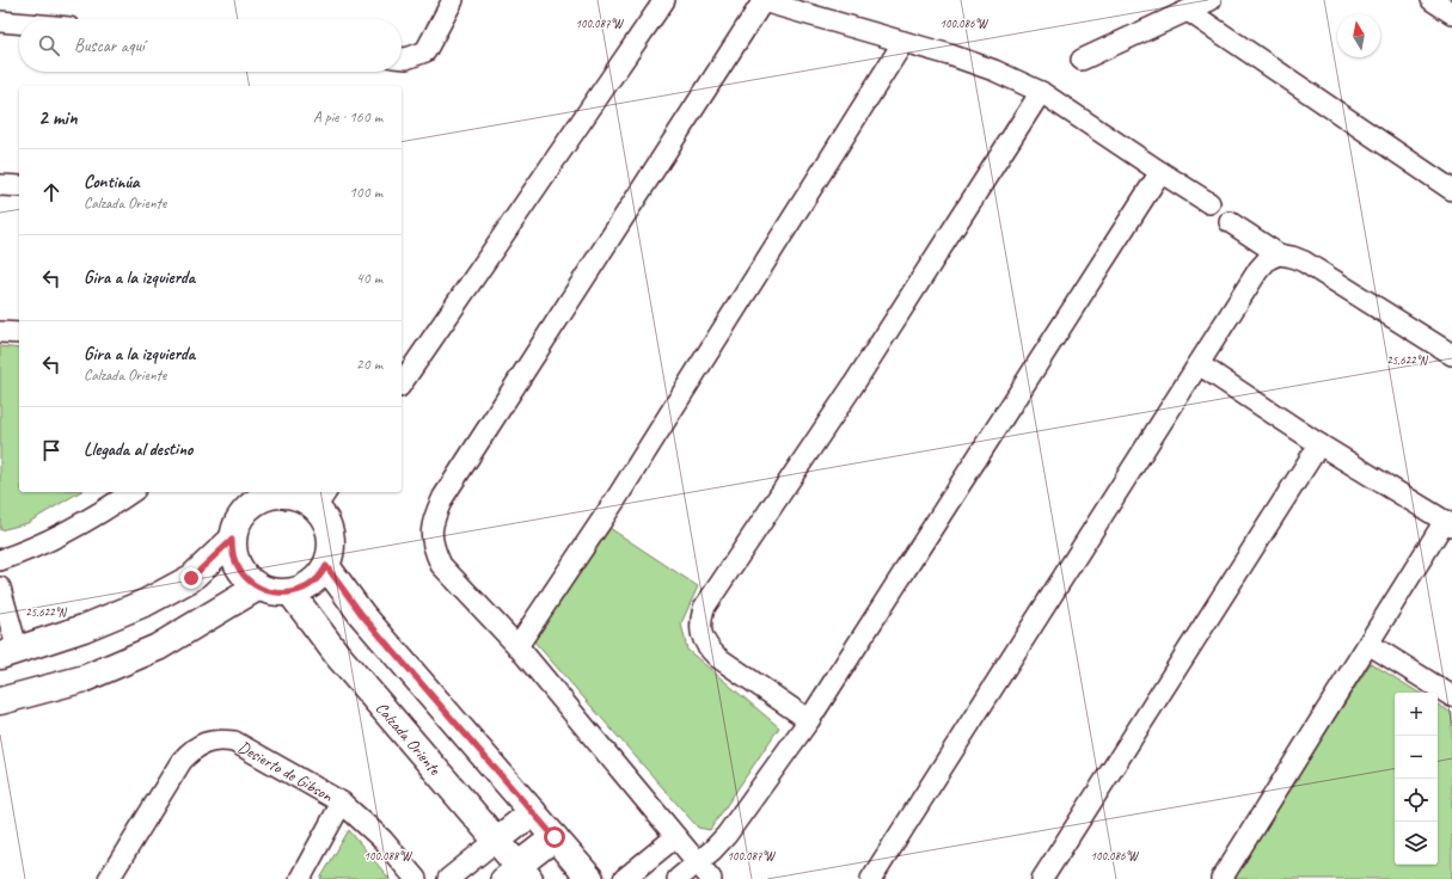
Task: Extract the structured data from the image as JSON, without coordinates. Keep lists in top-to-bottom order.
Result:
{
  "streets": {
    "street": ["Calzada Oriente", "Desierto de Gibson"]
  },
  "north": "top",
  "page": {
    "search": "Buscar aquí",
    "heading": ["2 min", "A pie · 160 m"],
    "list": [
      ["Continúa", "Calzada Oriente", "100 m"],
      ["Gira a la izquierda", "40 m"],
      ["Gira a la izquierda", "Calzada Oriente", "20 m"],
      "Llegada al destino"
    ],
    "map_buttons": ["+", "−"]
  },
  "coordinates": [
    "100.087°W",
    "100.086°W",
    "25.622°N",
    "100.088°W"
  ]
}
